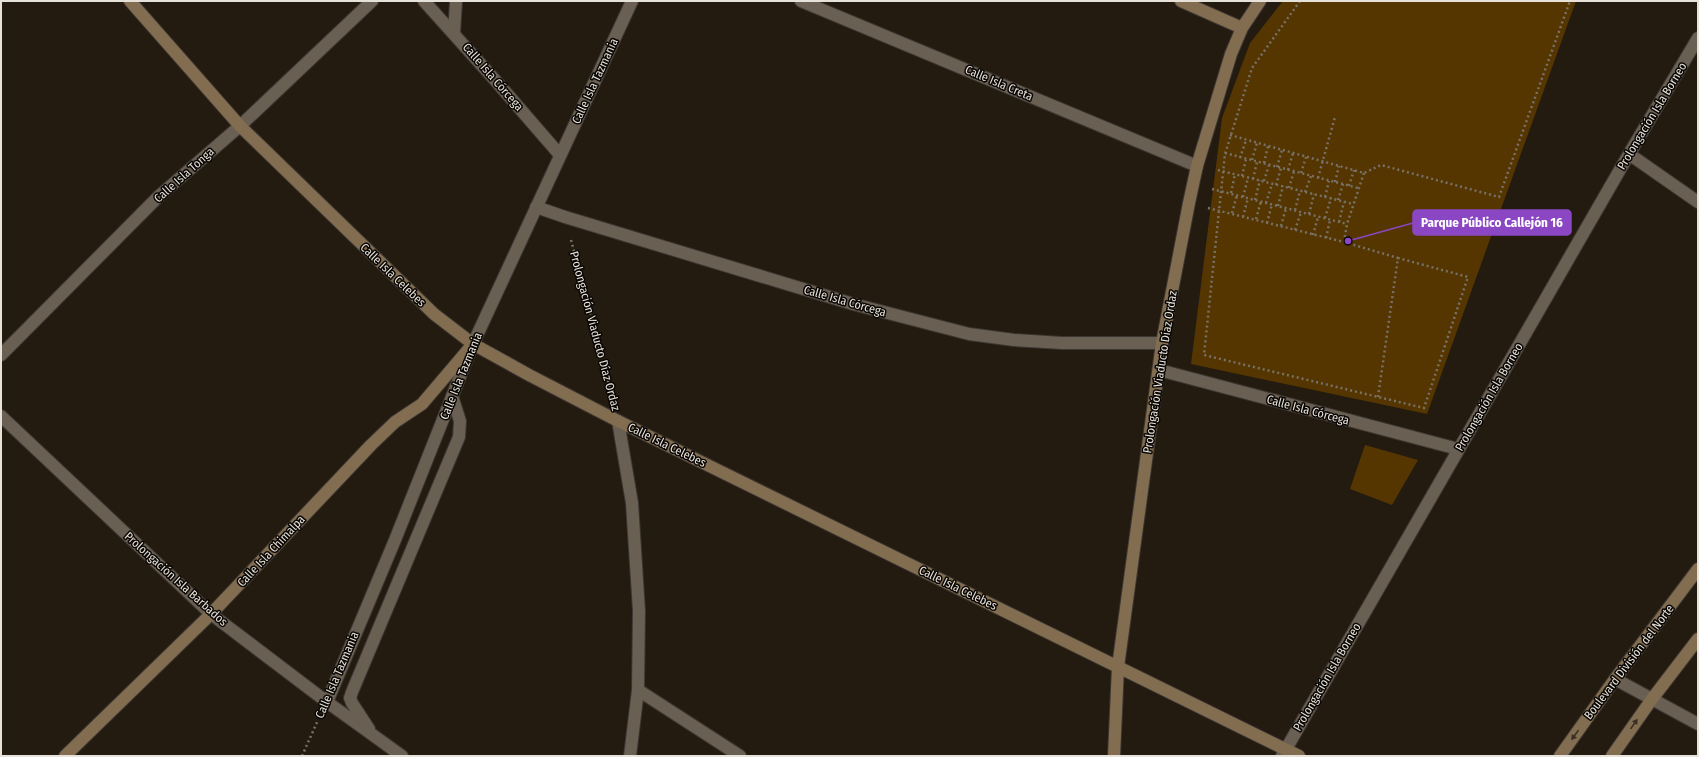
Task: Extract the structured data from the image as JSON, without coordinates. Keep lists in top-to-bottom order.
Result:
{
  "streets": {
    "street": [
      "Calle Isla Córcega",
      "Calle Isla Tazmania",
      "Calle Isla Creta",
      "Prolongación Isla Borneo",
      "Calle Isla Tonga",
      "Calle Isla Celebes",
      "Prolongación Viaducto Díaz Ordaz",
      "Calle Isla Chimalpa",
      "Prolongación Isla Barbados",
      "Boulevard División del Norte"
    ]
  },
  "crossings": [
    ["Calle Isla Córcega", "Calle Isla Tazmania"],
    ["Calle Isla Córcega", "Prolongación Isla Borneo"],
    ["Calle Isla Córcega", "Prolongación Viaducto Díaz Ordaz"],
    ["Calle Isla Tazmania", "Calle Isla Celebes"],
    ["Calle Isla Tazmania", "Calle Isla Chimalpa"],
    ["Calle Isla Tazmania", "Prolongación Isla Barbados"],
    ["Calle Isla Creta", "Prolongación Viaducto Díaz Ordaz"],
    ["Prolongación Isla Borneo", "Calle Isla Celebes"],
    ["Calle Isla Tonga", "Calle Isla Celebes"],
    ["Calle Isla Celebes", "Prolongación Viaducto Díaz Ordaz"],
    ["Calle Isla Celebes", "Calle Isla Chimalpa"],
    ["Calle Isla Chimalpa", "Prolongación Isla Barbados"]
  ],
  "places": ["Parque Público Callejón 16"]
}
